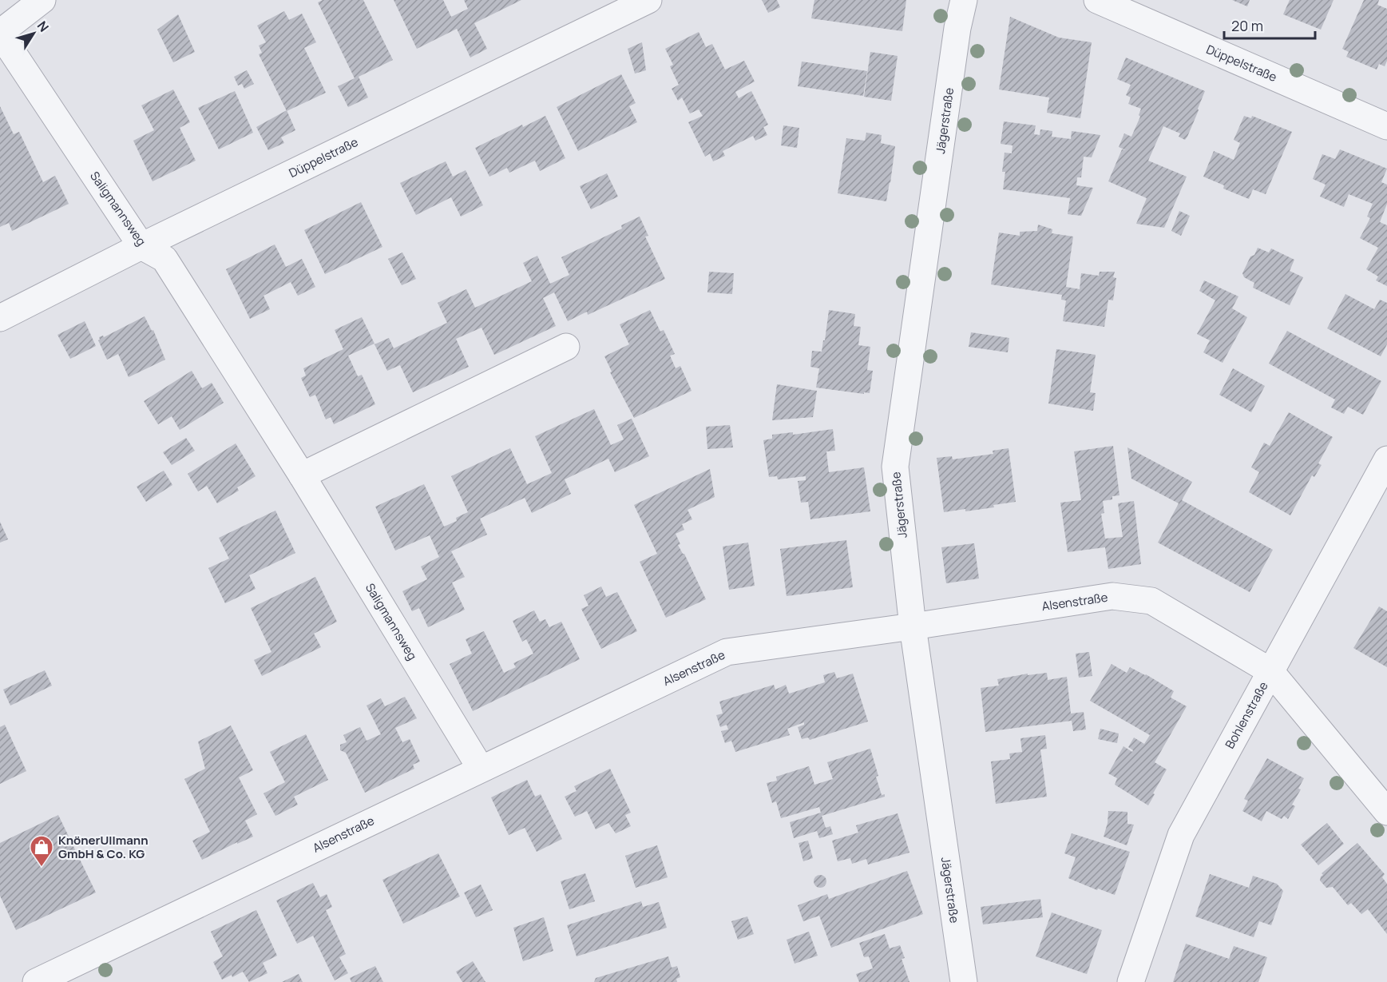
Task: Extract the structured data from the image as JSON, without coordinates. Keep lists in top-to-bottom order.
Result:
{
  "streets": {
    "street": [
      "Düppelstraße",
      "Jägerstraße",
      "Saligmannsweg",
      "Alsenstraße",
      "Bohlenstraße"
    ]
  },
  "crossings": [
    ["Düppelstraße", "Saligmannsweg"],
    ["Jägerstraße", "Alsenstraße"],
    ["Saligmannsweg", "Alsenstraße"],
    ["Alsenstraße", "Bohlenstraße"]
  ],
  "places": {
    "shop": ["KnönerUllmann GmbH & Co. KG"]
  },
  "scale_bar": "20 m",
  "north": "top right"
}
